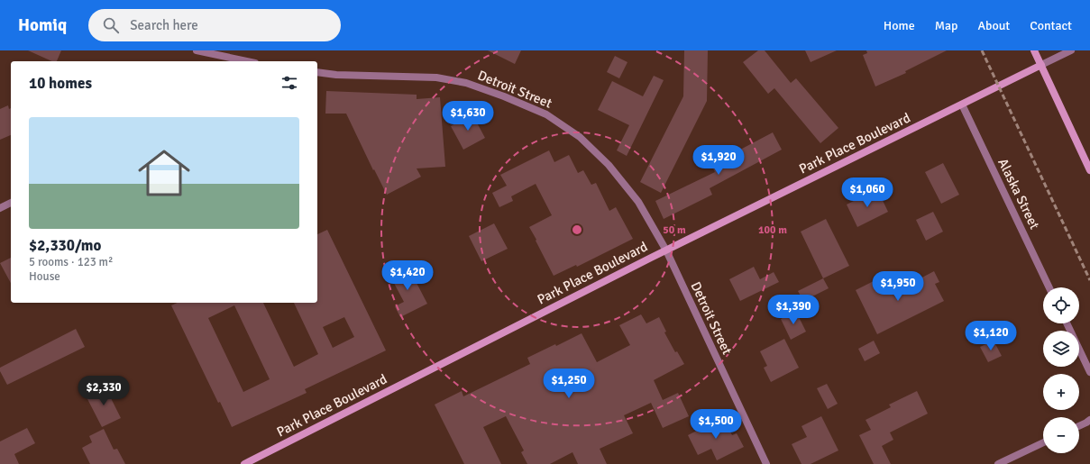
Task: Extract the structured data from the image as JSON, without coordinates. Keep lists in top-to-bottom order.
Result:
{
  "streets": {
    "street": ["Detroit Street", "Park Place Boulevard", "Alaska Street"]
  },
  "crossings": [
    ["Detroit Street", "Park Place Boulevard"],
    ["Park Place Boulevard", "Alaska Street"]
  ],
  "page": {
    "header": "Homiq",
    "search": "Search here",
    "nav": [
      "Home",
      "Map",
      "About",
      "Contact"
    ],
    "heading": "10 homes",
    "price": [
      "$1,630",
      "$1,920",
      "$1,060",
      "$1,420",
      "$1,950",
      "$1,390",
      "$1,120",
      "$1,250",
      "$2,330",
      "$1,500"
    ],
    "list": [
      {
        "name": "$2,330/mo",
        "note": "5 rooms · 123 m² · House"
      }
    ],
    "map_buttons": ["+", "−"]
  },
  "rings": ["50 m", "100 m"]
}
